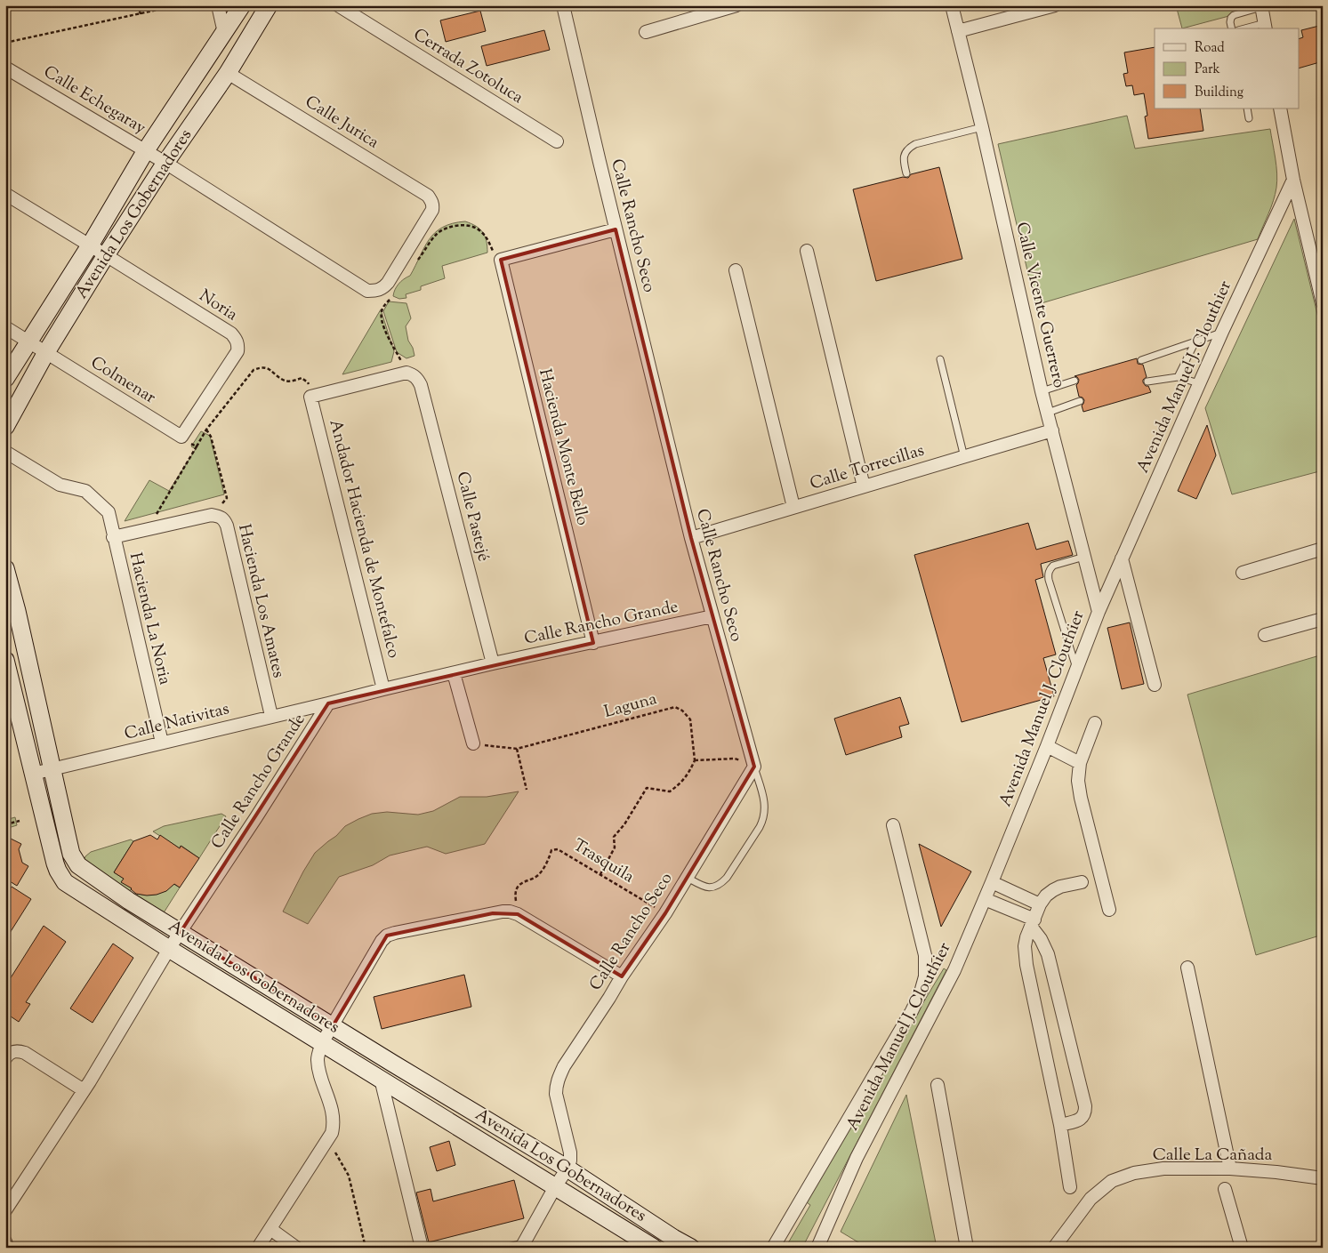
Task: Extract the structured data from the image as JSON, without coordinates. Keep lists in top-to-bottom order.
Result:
{
  "streets": {
    "street": [
      "Cerrada Zotoluca",
      "Calle Echegaray",
      "Calle Jurica",
      "Avenida Los Gobernadores",
      "Calle Rancho Seco",
      "Calle Vicente Guerrero",
      "Noria",
      "Avenida Manuel J. Clouthier",
      "Colmenar",
      "Hacienda Monte Bello",
      "Calle Torrecillas",
      "Calle Pastejé",
      "Andador Hacienda de Montefalco",
      "Hacienda Los Amates",
      "Hacienda La Noria",
      "Calle Rancho Grande",
      "Calle Nativitas",
      "Calle La Cañada"
    ],
    "path": ["Laguna", "Trasquila"]
  },
  "crossings": [
    ["Calle Echegaray", "Calle Jurica"],
    ["Calle Echegaray", "Avenida Los Gobernadores"],
    ["Calle Jurica", "Avenida Los Gobernadores"],
    ["Avenida Los Gobernadores", "Calle Rancho Seco"],
    ["Avenida Los Gobernadores", "Noria"],
    ["Avenida Los Gobernadores", "Colmenar"],
    ["Avenida Los Gobernadores", "Calle Rancho Grande"],
    ["Avenida Los Gobernadores", "Calle Nativitas"],
    ["Calle Rancho Seco", "Calle Torrecillas"],
    ["Calle Rancho Seco", "Calle Rancho Grande"],
    ["Calle Rancho Seco", "Trasquila"],
    ["Calle Vicente Guerrero", "Avenida Manuel J. Clouthier"],
    ["Calle Vicente Guerrero", "Calle Torrecillas"],
    ["Noria", "Colmenar"],
    ["Hacienda Monte Bello", "Calle Rancho Grande"],
    ["Calle Pastejé", "Calle Rancho Grande"],
    ["Andador Hacienda de Montefalco", "Calle Rancho Grande"],
    ["Hacienda Los Amates", "Hacienda La Noria"],
    ["Hacienda Los Amates", "Calle Nativitas"],
    ["Hacienda La Noria", "Calle Nativitas"],
    ["Calle Rancho Grande", "Calle Nativitas"]
  ],
  "legend": ["Road", "Park", "Building"]
}
